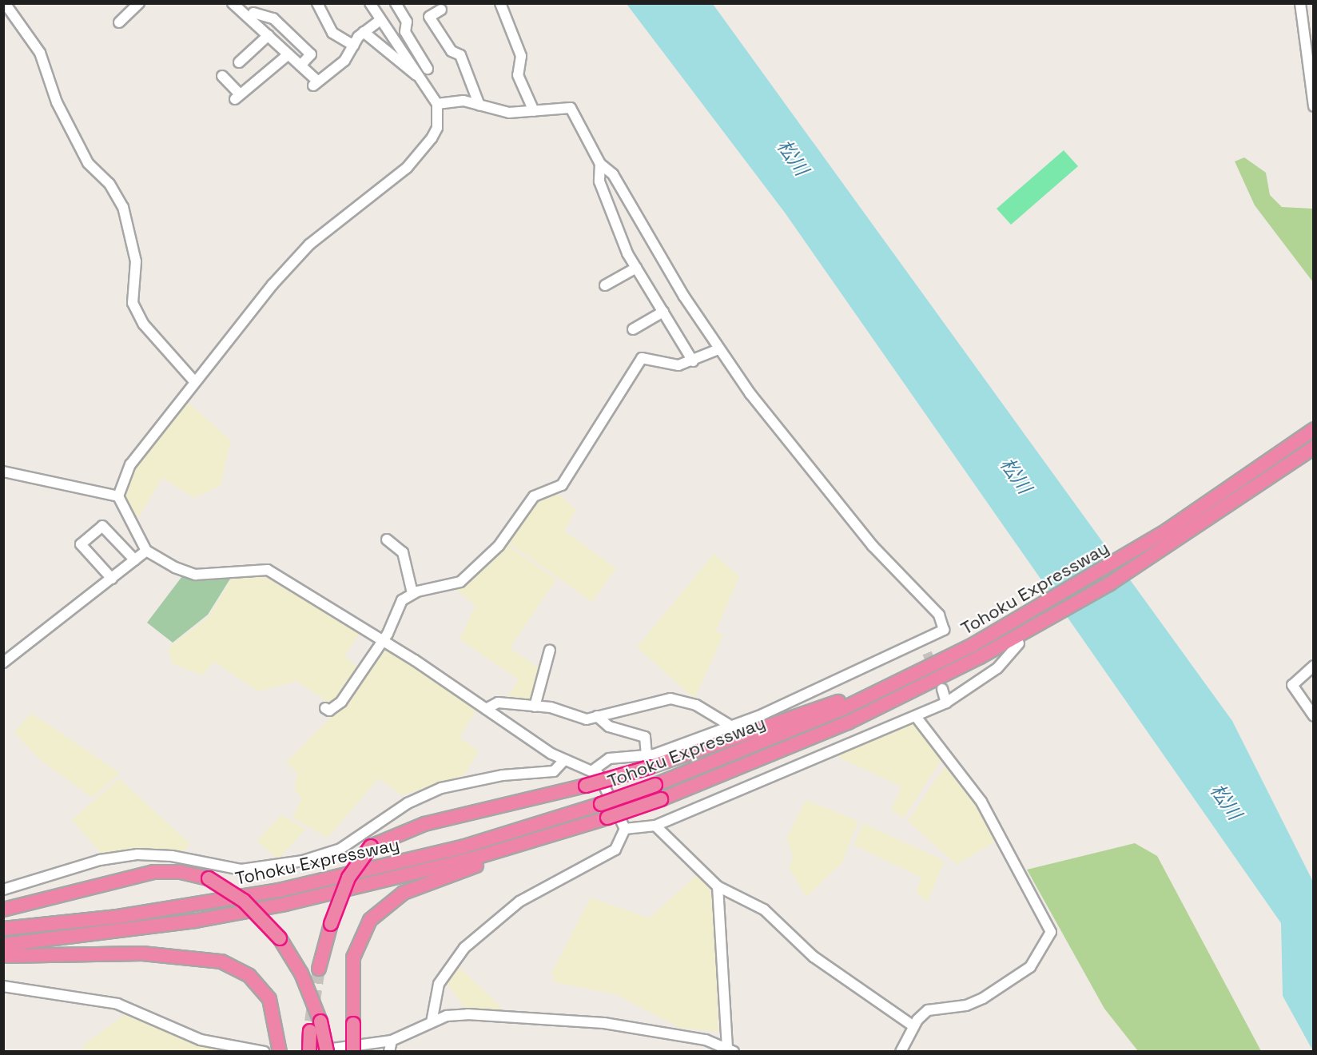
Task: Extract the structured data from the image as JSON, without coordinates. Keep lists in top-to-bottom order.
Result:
{
  "streets": {
    "highway": ["Tohoku Expressway"]
  },
  "water": ["松川"]
}
